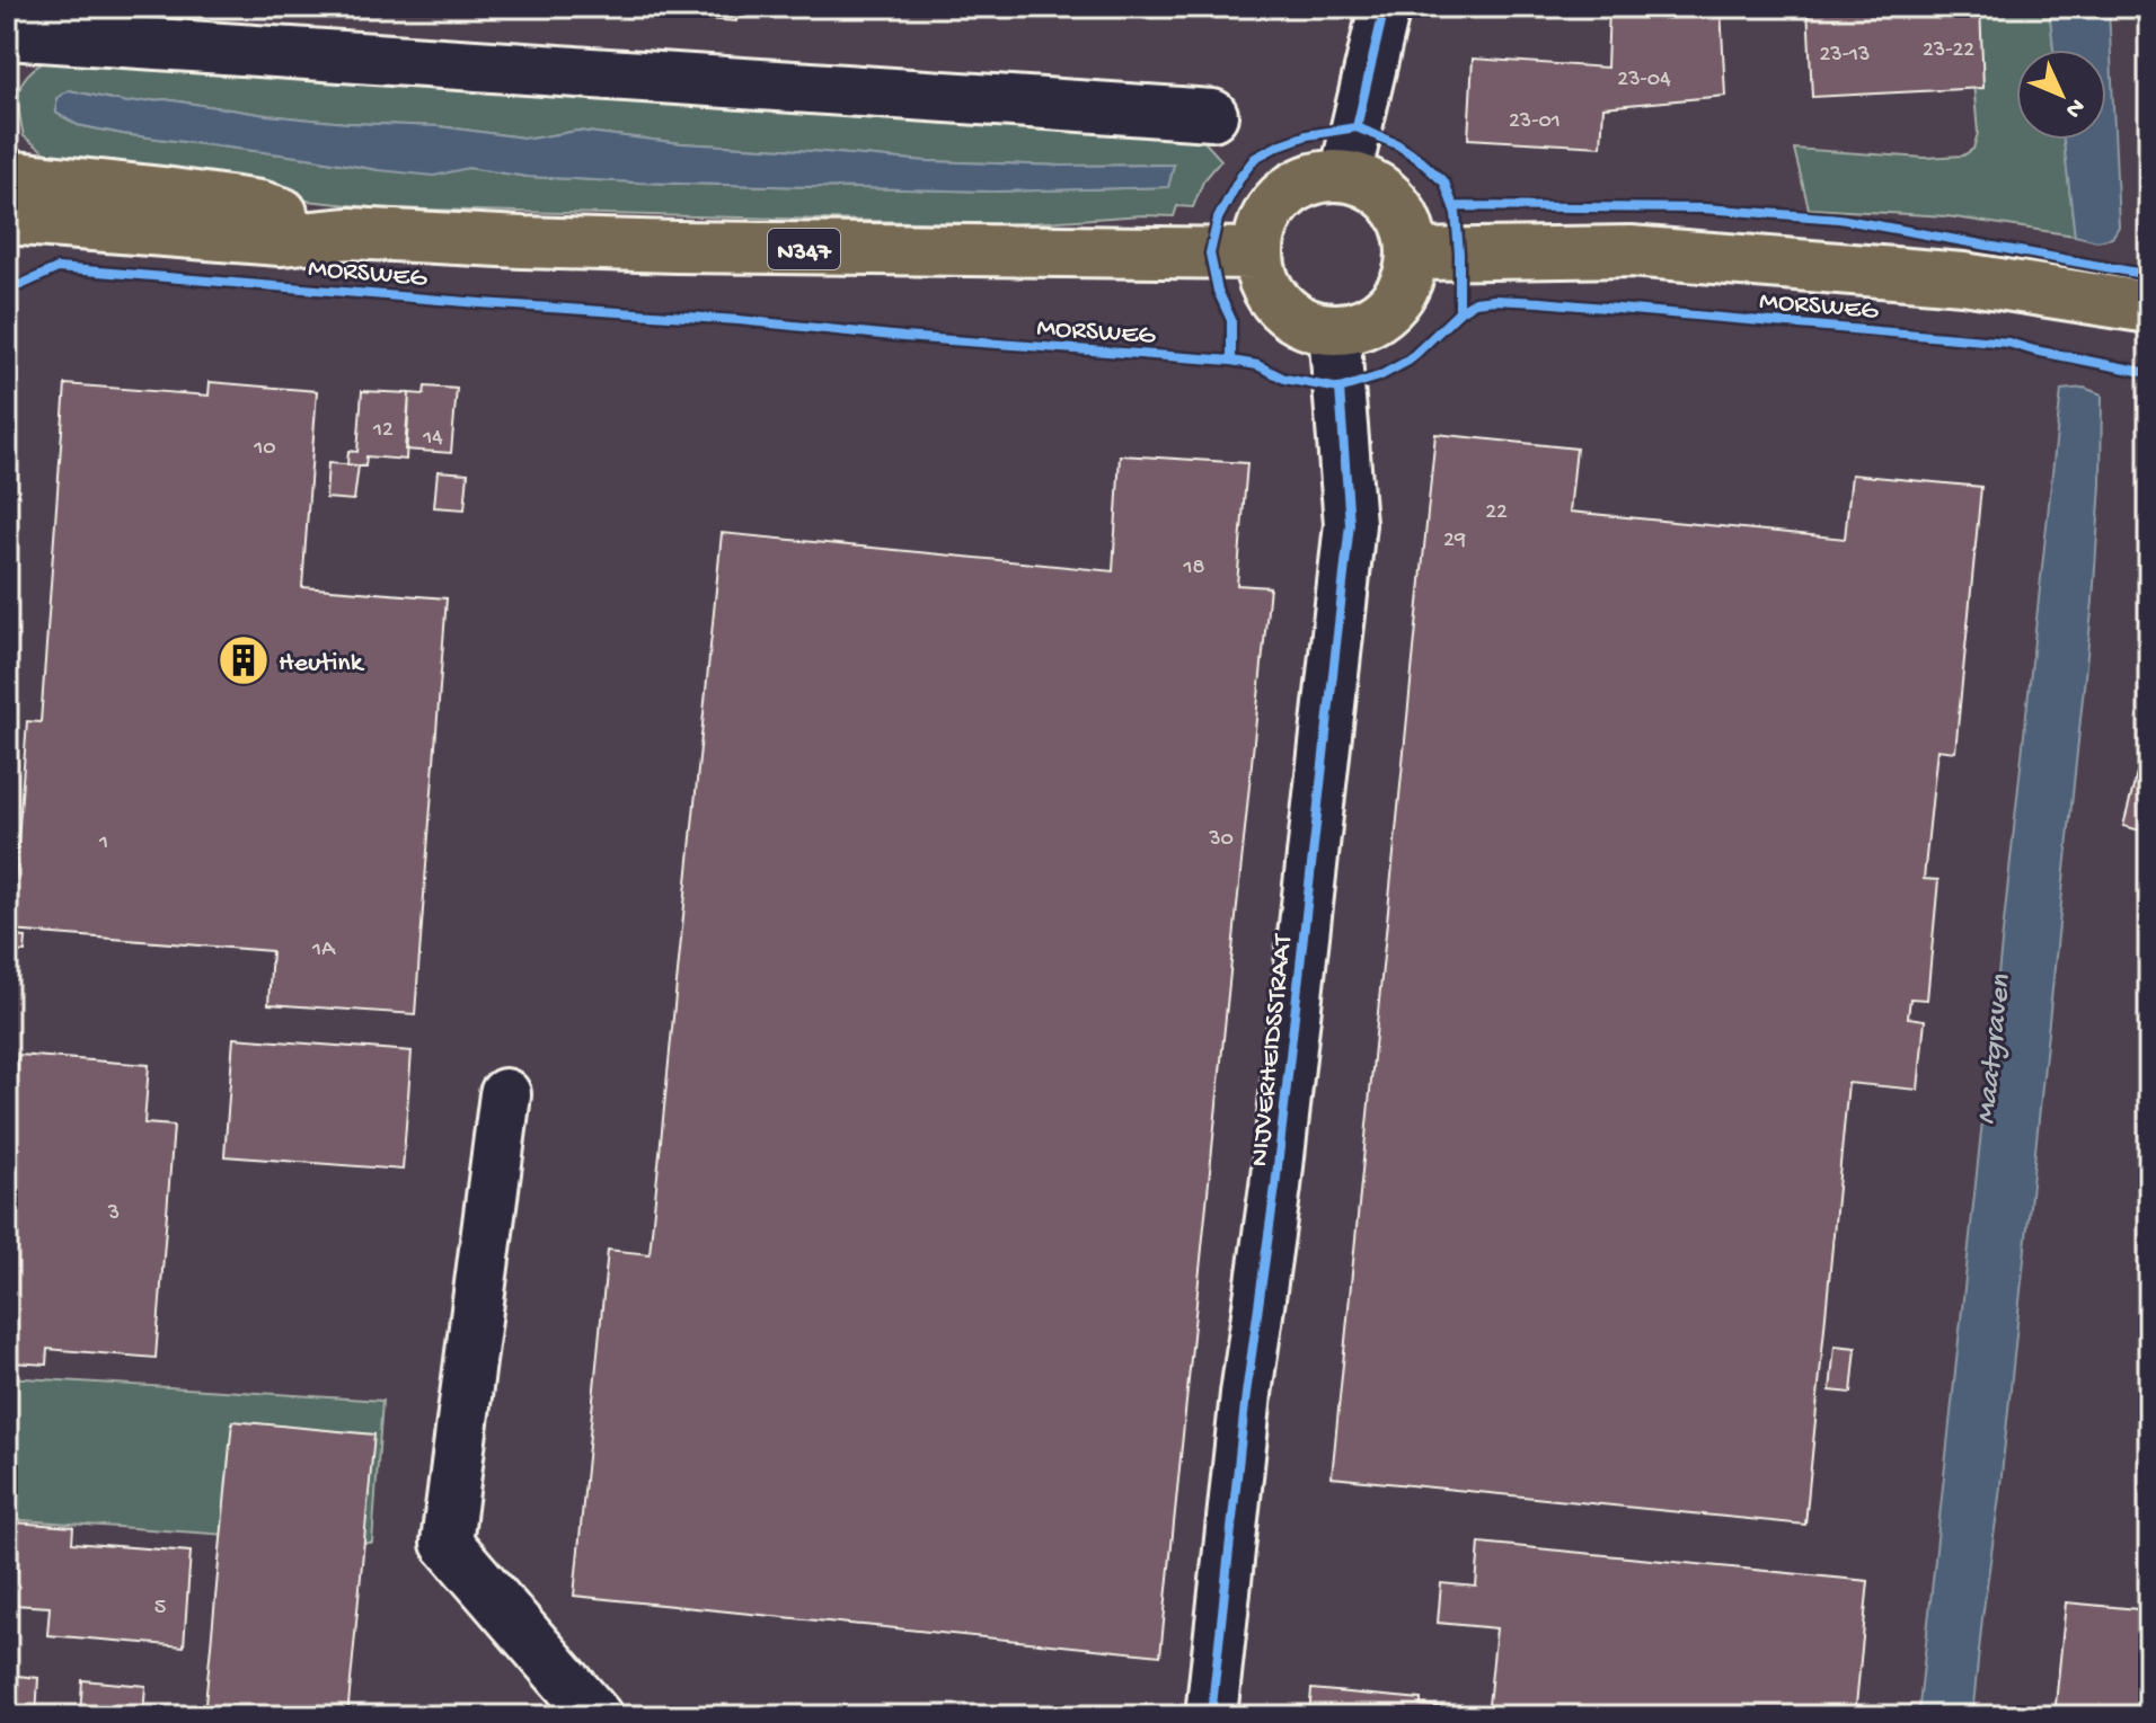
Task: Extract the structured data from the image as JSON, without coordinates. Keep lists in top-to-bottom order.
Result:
{
  "streets": {
    "main road": ["N347", "MORSWEG"],
    "street": ["NIJVERHEIDSSTRAAT"]
  },
  "crossings": [
    ["MORSWEG", "NIJVERHEIDSSTRAAT"]
  ],
  "water": ["Maatgraven"],
  "places": {
    "building": ["Heutink"]
  },
  "house_numbers": [
    "23-22",
    "23-13",
    "23-04",
    "23-01",
    "12",
    "14",
    "10",
    "22",
    "29",
    "18",
    "30",
    "1",
    "1A",
    "3",
    "5"
  ],
  "north": "bottom right"
}
